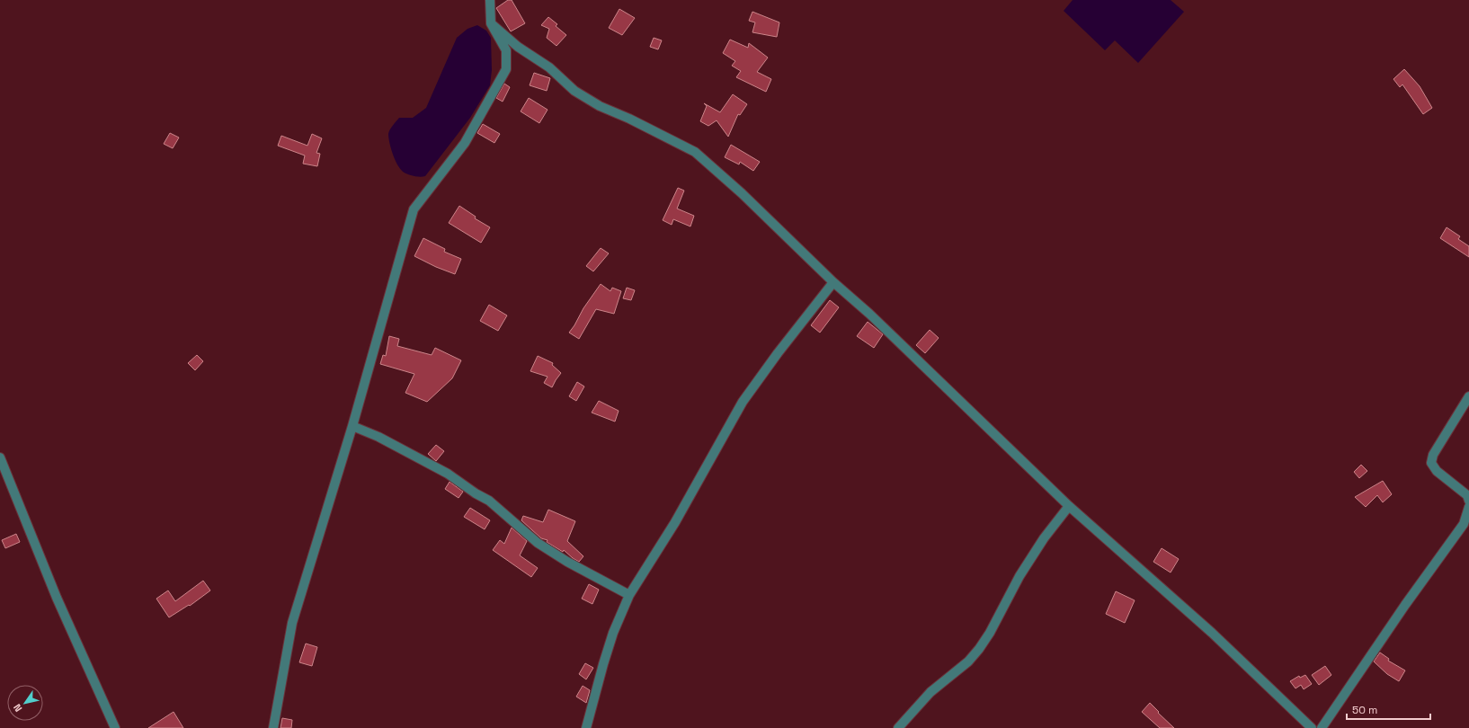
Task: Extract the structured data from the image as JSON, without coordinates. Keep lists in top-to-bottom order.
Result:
{
  "scale_bar": "50 m",
  "north": "bottom left"
}
